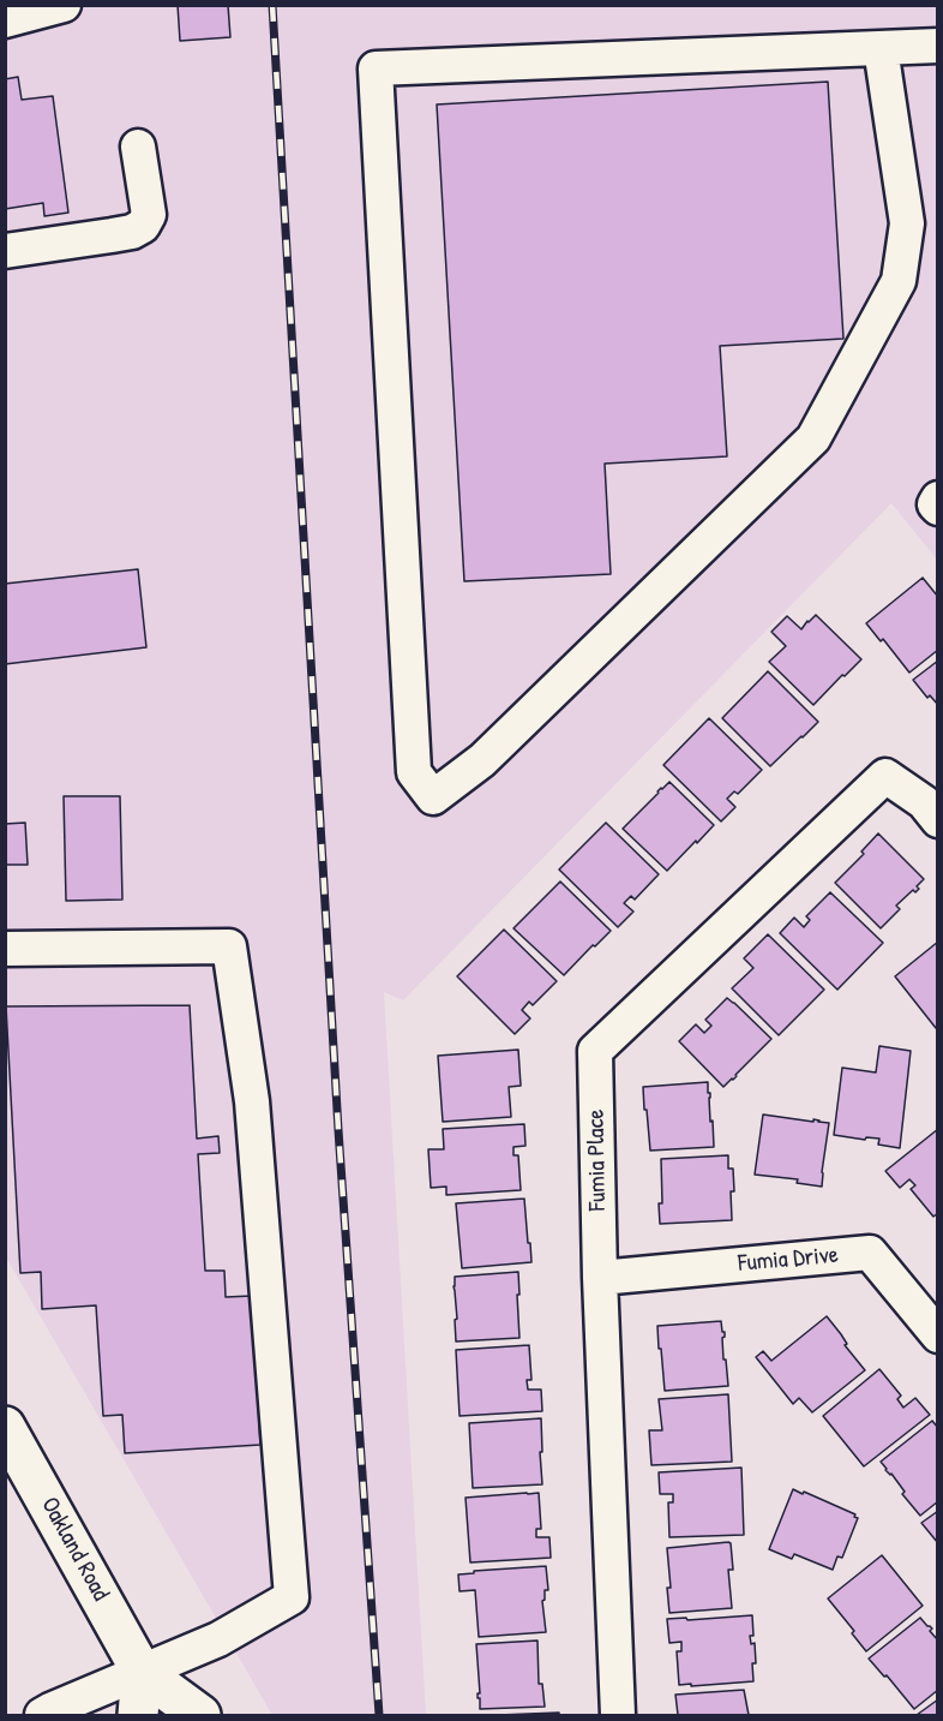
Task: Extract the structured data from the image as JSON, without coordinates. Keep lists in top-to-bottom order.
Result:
{
  "streets": {
    "main road": ["Oakland Road"],
    "street": ["Fumia Place", "Fumia Drive"]
  },
  "crossings": [
    ["Fumia Place", "Fumia Drive"]
  ]
}
